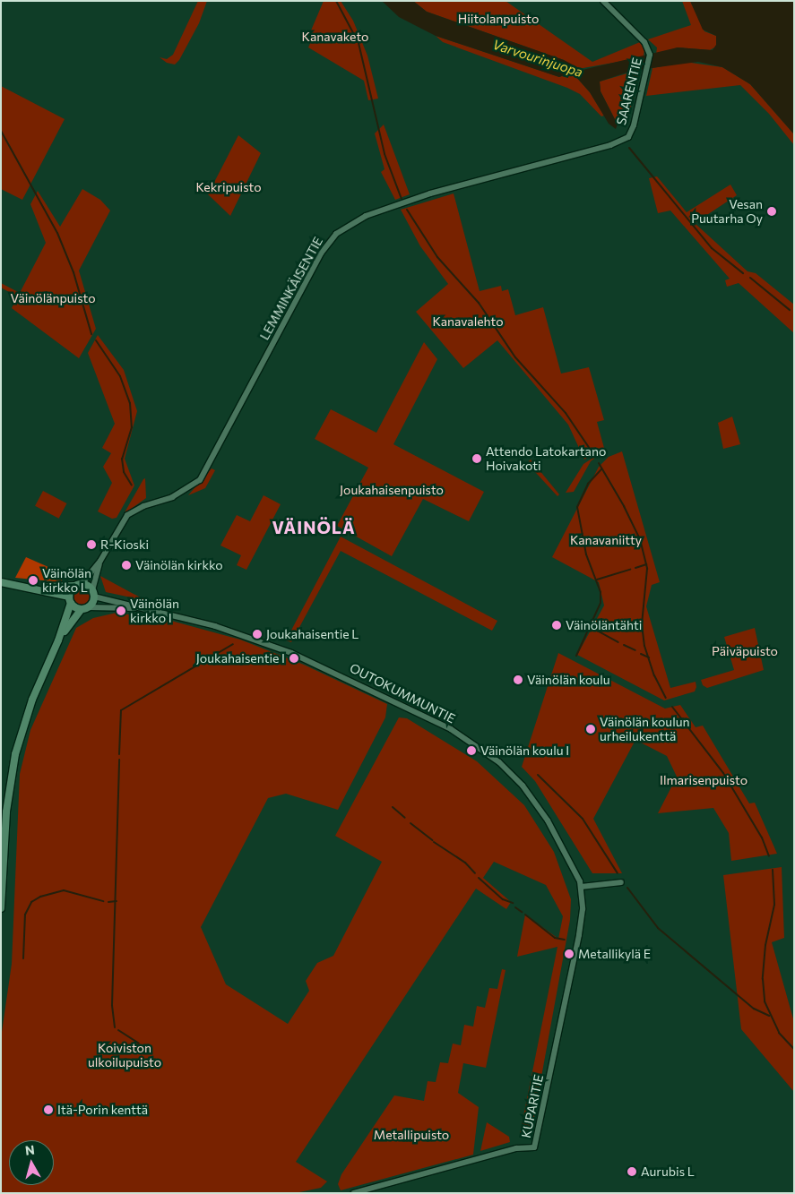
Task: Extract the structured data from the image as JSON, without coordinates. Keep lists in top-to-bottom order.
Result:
{
  "streets": {
    "street": [
      "SAARENTIE",
      "LEMMINKÄISENTIE",
      "OUTOKUMMUNTIE",
      "KUPARITIE"
    ]
  },
  "crossings": [
    ["SAARENTIE", "LEMMINKÄISENTIE"],
    ["OUTOKUMMUNTIE", "KUPARITIE"]
  ],
  "districts": ["VÄINÖLÄ"],
  "water": ["Varvourinjuopa"],
  "parks": [
    "Hiitolanpuisto",
    "Kanavaketo",
    "Kekripuisto",
    "Väinölänpuisto",
    "Kanavalehto",
    "Joukahaisenpuisto",
    "Kanavaniitty",
    "Päiväpuisto",
    "Ilmarisenpuisto",
    "Koiviston ulkoilupuisto",
    "Metallipuisto"
  ],
  "places": [
    "Vesan Puutarha Oy",
    "Attendo Latokartano Hoivakoti",
    "R-Kioski",
    "Väinölän kirkko",
    "Väinölän kirkko L",
    "Väinölän kirkko I",
    "Väinöläntähti",
    "Joukahaisentie L",
    "Joukahaisentie I",
    "Väinölän koulu",
    "Väinölän koulun urheilukenttä",
    "Väinölän koulu I",
    "Metallikylä E",
    "Itä-Porin kenttä",
    "Aurubis L"
  ],
  "north": "top"
}
